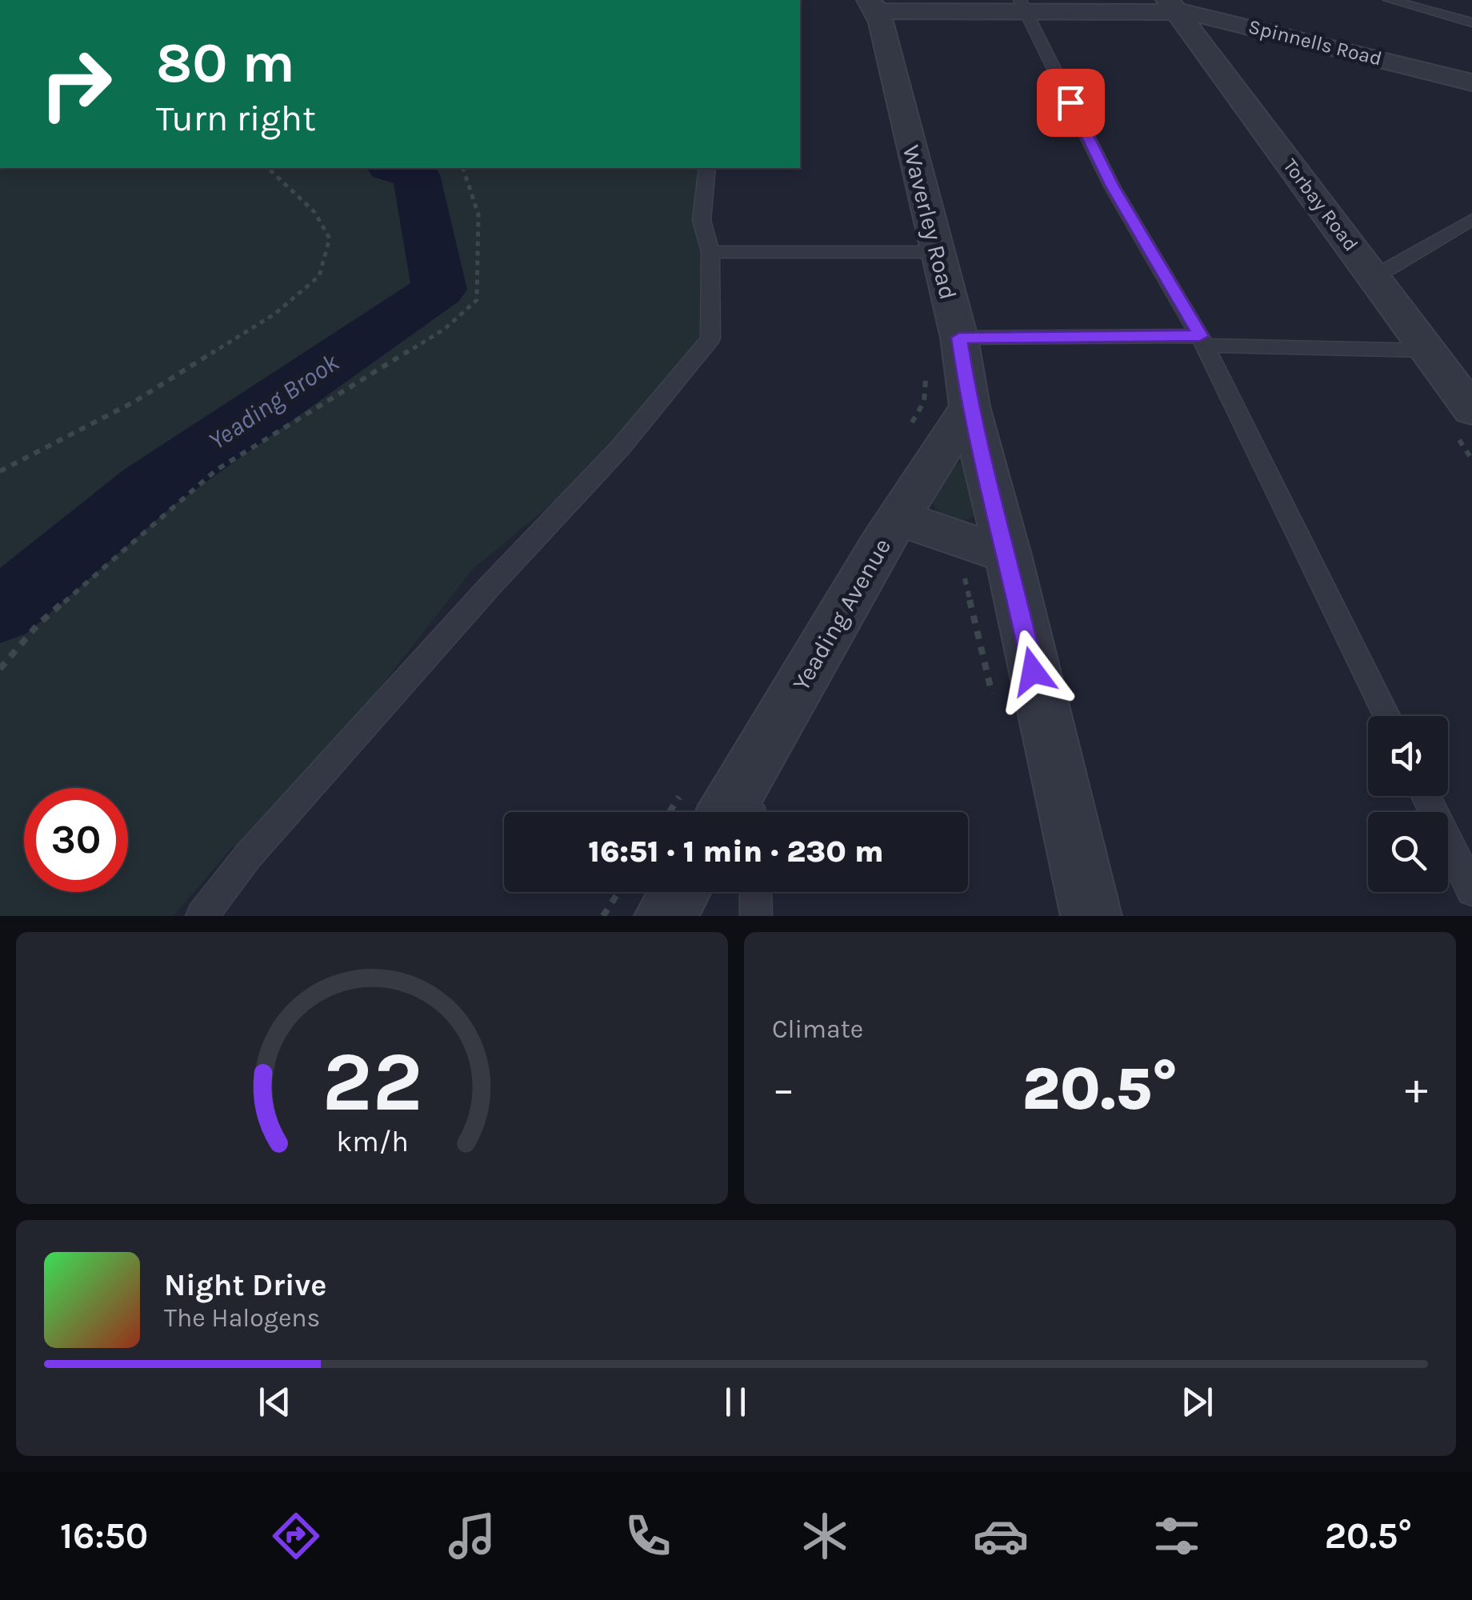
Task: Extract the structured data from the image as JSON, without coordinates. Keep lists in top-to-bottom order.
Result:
{
  "streets": {
    "street": [
      "Spinnells Road",
      "Torbay Road",
      "Waverley Road",
      "Yeading Avenue"
    ]
  },
  "crossings": [
    ["Spinnells Road", "Torbay Road"],
    ["Spinnells Road", "Waverley Road"],
    ["Waverley Road", "Yeading Avenue"]
  ],
  "water": ["Yeading Brook"],
  "page": {
    "turn": ["80 m", "Turn right"],
    "limit": "30",
    "trip": "16:51 · 1 min · 230 m",
    "tile": "Climate",
    "heat": ["−", "20.5°", "+"],
    "song": ["Night Drive", "The Halogens"],
    "tabs": ["16:50", "20.5°"],
    "gauge": ["22", "km/h"]
  }
}
